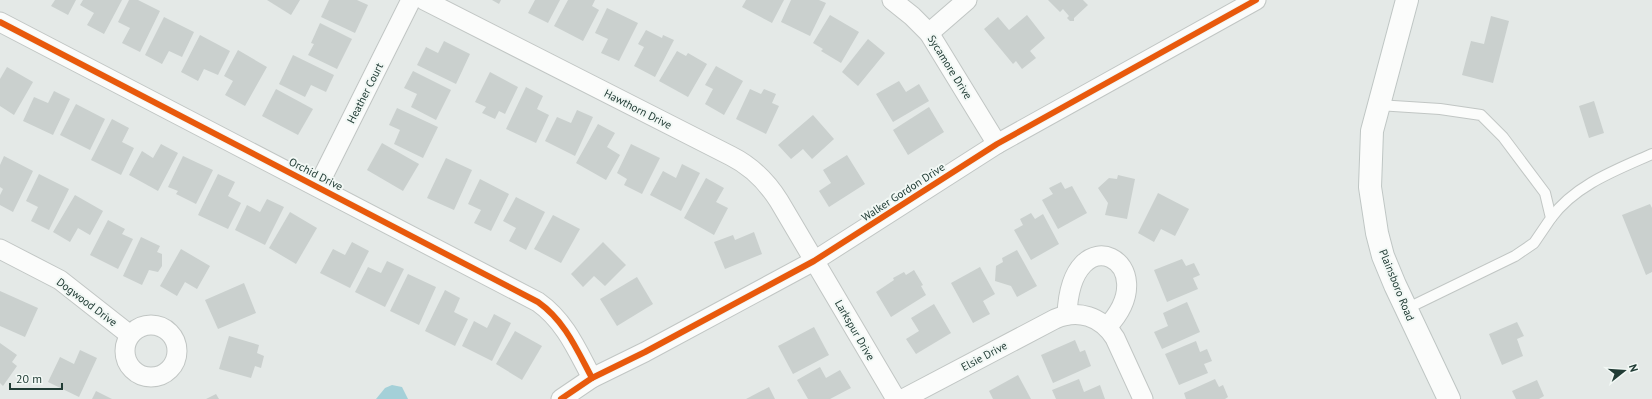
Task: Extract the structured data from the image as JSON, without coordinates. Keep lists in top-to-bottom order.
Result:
{
  "streets": {
    "street": [
      "Sycamore Drive",
      "Heather Court",
      "Hawthorn Drive",
      "Orchid Drive",
      "Walker Gordon Drive",
      "Plainsboro Road",
      "Dogwood Drive",
      "Larkspur Drive",
      "Elsie Drive"
    ]
  },
  "crossings": [
    ["Sycamore Drive", "Walker Gordon Drive"],
    ["Heather Court", "Orchid Drive"],
    ["Hawthorn Drive", "Walker Gordon Drive"],
    ["Hawthorn Drive", "Larkspur Drive"],
    ["Orchid Drive", "Walker Gordon Drive"],
    ["Walker Gordon Drive", "Larkspur Drive"]
  ],
  "scale_bar": "20 m",
  "north": "right"
}
